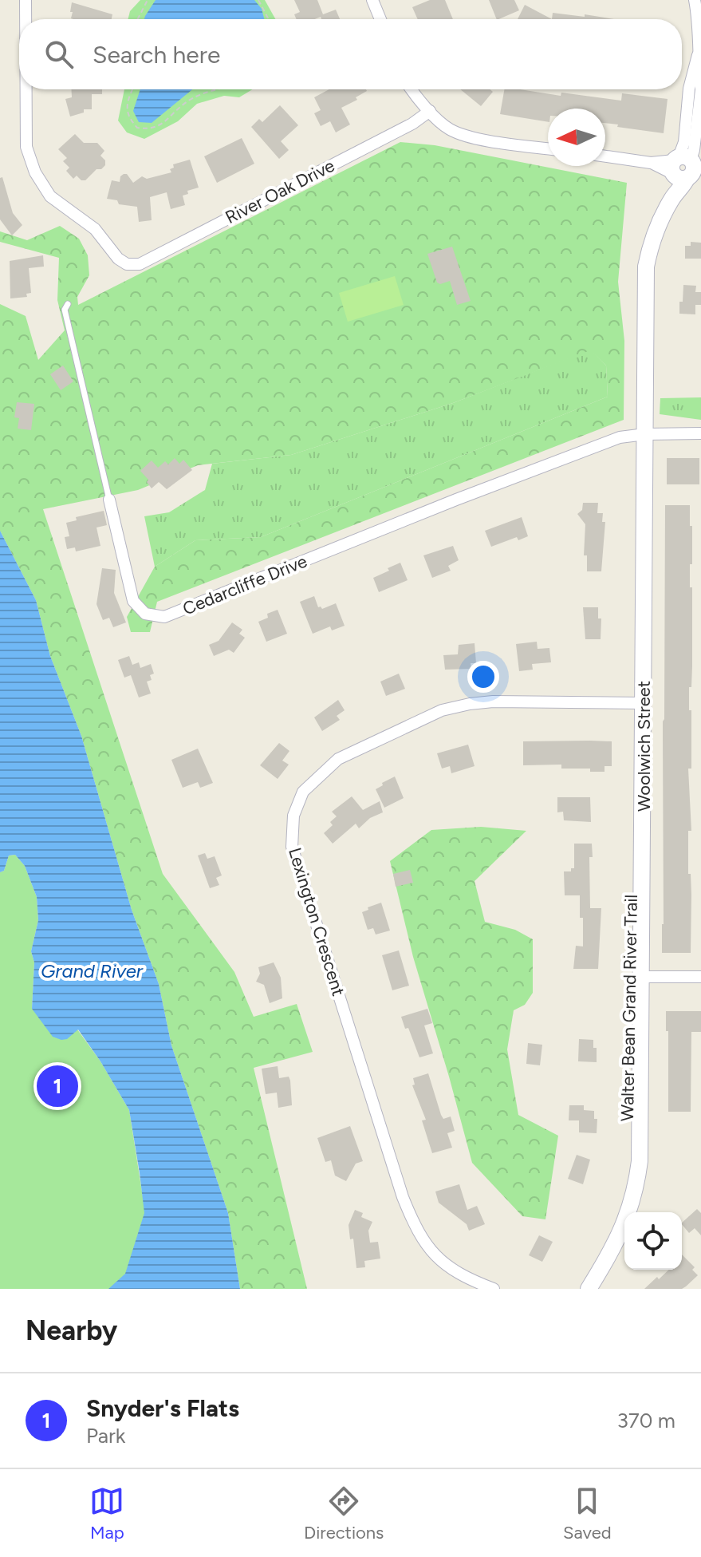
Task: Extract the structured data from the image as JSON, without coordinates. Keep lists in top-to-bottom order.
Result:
{
  "streets": {
    "street": [
      "River Oak Drive",
      "Cedarcliffe Drive",
      "Woolwich Street",
      "Lexington Crescent"
    ]
  },
  "crossings": [
    ["Cedarcliffe Drive", "Woolwich Street"],
    ["Woolwich Street", "Lexington Crescent"]
  ],
  "water": ["Grand River"],
  "north": "left",
  "page": {
    "search": "Search here",
    "pins": "1",
    "heading": "Nearby",
    "list": [
      {
        "mark": "1",
        "name": "Snyder's Flats",
        "note": "Park",
        "value": "370 m"
      }
    ],
    "nav": ["Map", "Directions", "Saved"]
  }
}
